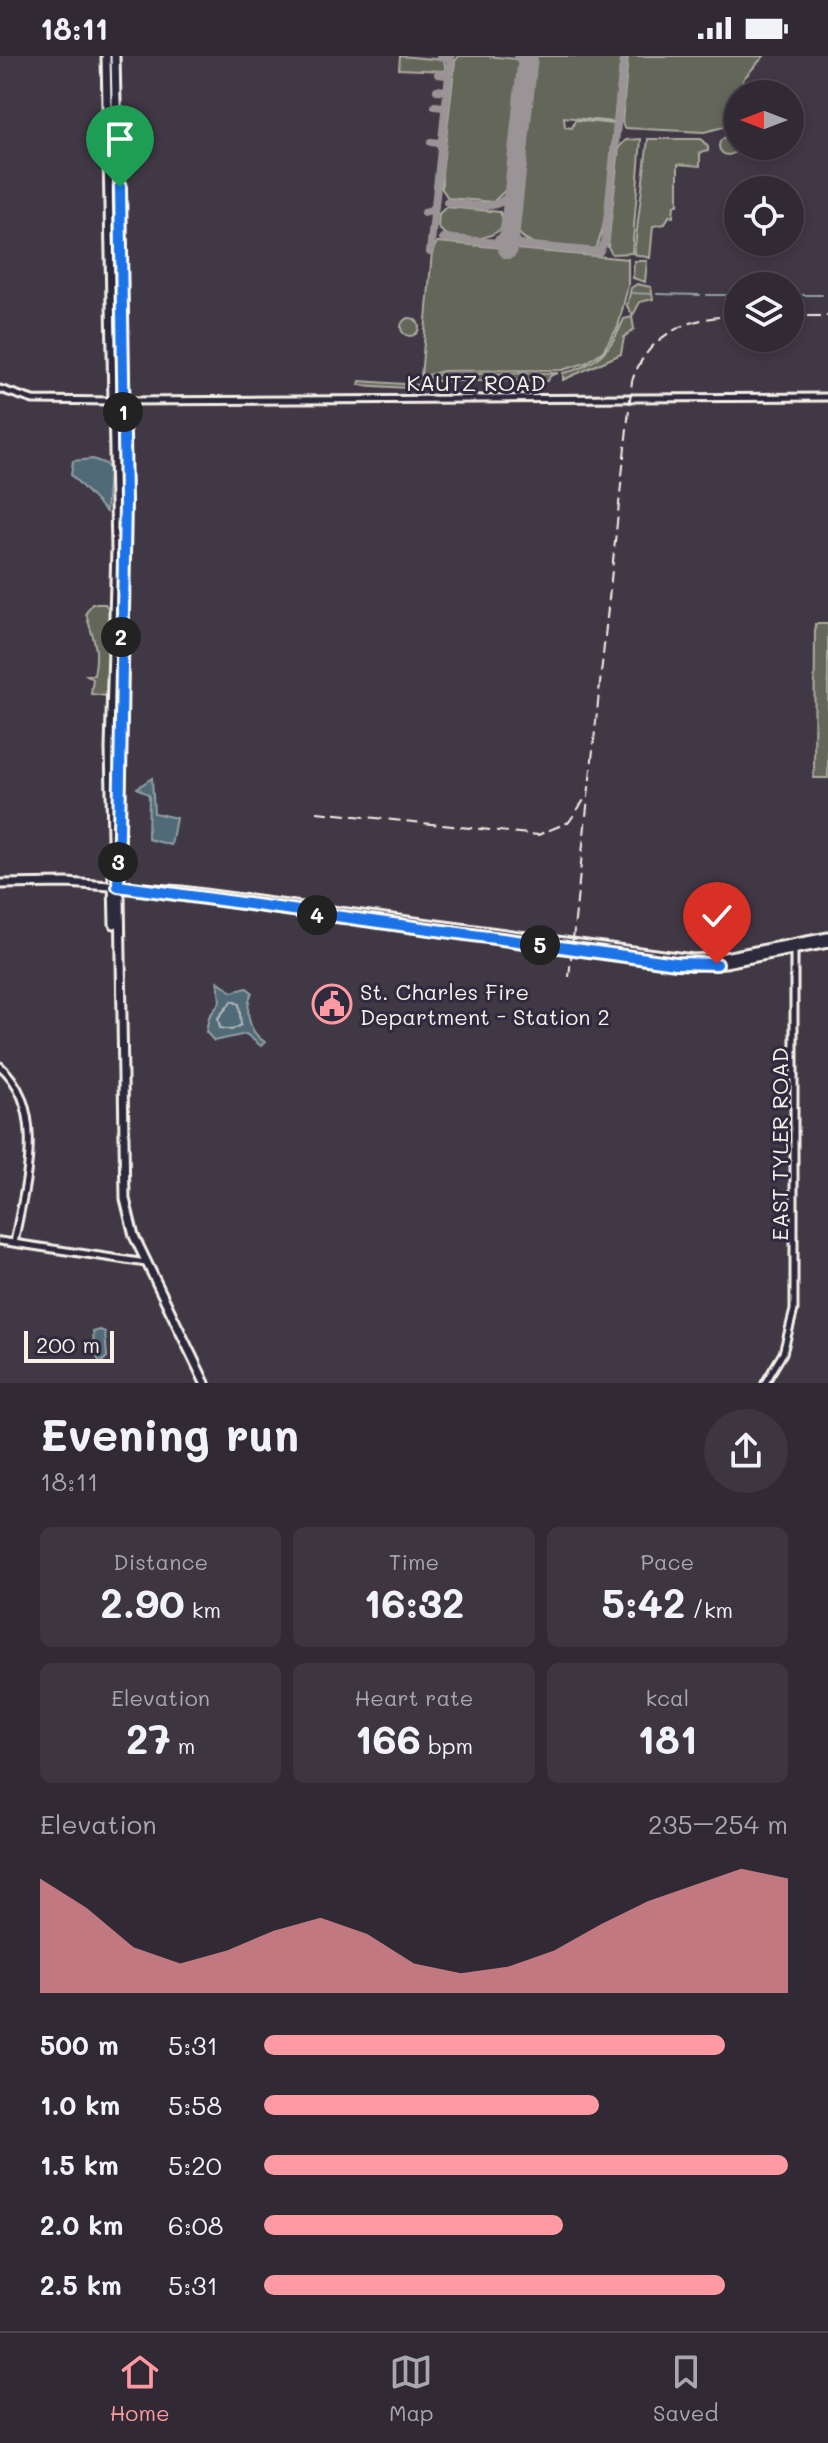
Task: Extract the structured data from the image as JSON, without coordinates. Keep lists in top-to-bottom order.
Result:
{
  "streets": {
    "street": ["KAUTZ ROAD", "EAST TYLER ROAD"]
  },
  "places": {
    "public building": ["St. Charles Fire Department - Station 2"]
  },
  "scale_bar": "200 m",
  "north": "left",
  "page": {
    "status": "18:11",
    "pins": [
      "1",
      "2",
      "3",
      "4",
      "5"
    ],
    "scale": "200 m",
    "heading": ["Evening run", "18:11"],
    "stats": [
      ["Distance", "2.90 km"],
      ["Time", "16:32"],
      ["Pace", "5:42 /km"],
      ["Elevation", "27 m"],
      ["Heart rate", "166 bpm"],
      ["kcal", "181"]
    ],
    "chart": ["Elevation", "235–254 m"],
    "list": [
      {
        "name": "500 m",
        "note": "5:31"
      },
      {
        "name": "1.0 km",
        "note": "5:58"
      },
      {
        "name": "1.5 km",
        "note": "5:20"
      },
      {
        "name": "2.0 km",
        "note": "6:08"
      },
      {
        "name": "2.5 km",
        "note": "5:31"
      }
    ],
    "tabs": ["Home", "Map", "Saved"]
  }
}
